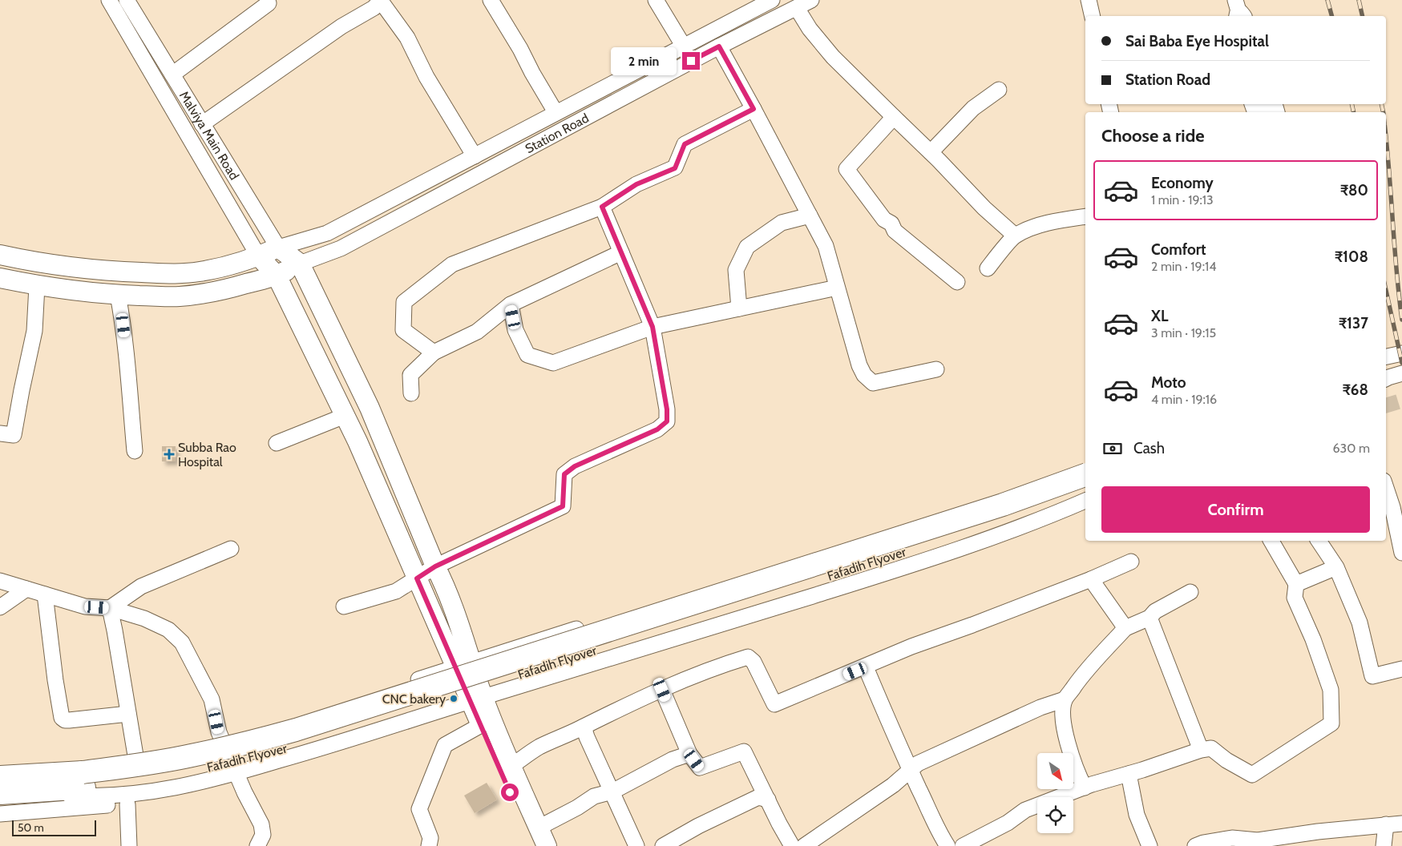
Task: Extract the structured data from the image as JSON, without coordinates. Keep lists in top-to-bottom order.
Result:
{
  "streets": {
    "highway": ["Fafadih Flyover"],
    "main road": ["Malviya Main Road"],
    "street": ["Station Road"]
  },
  "crossings": [
    ["Station Road", "Malviya Main Road"]
  ],
  "places": {
    "health": ["Subba Rao Hospital"],
    "other": ["CNC bakery"]
  },
  "scale_bar": "50 m",
  "north": "bottom right",
  "page": {
    "banner": ["Sai Baba Eye Hospital", "Station Road"],
    "bubble": "2 min",
    "heading": "Choose a ride",
    "list": [
      {
        "name": "Economy",
        "note": "1 min · 19:13",
        "value": "₹80"
      },
      {
        "name": "Comfort",
        "note": "2 min · 19:14",
        "value": "₹108"
      },
      {
        "name": "XL",
        "note": "3 min · 19:15",
        "value": "₹137"
      },
      {
        "name": "Moto",
        "note": "4 min · 19:16",
        "value": "₹68"
      }
    ],
    "pay": ["Cash", "630 m"],
    "buttons": "Confirm",
    "scale": "50 m"
  }
}
